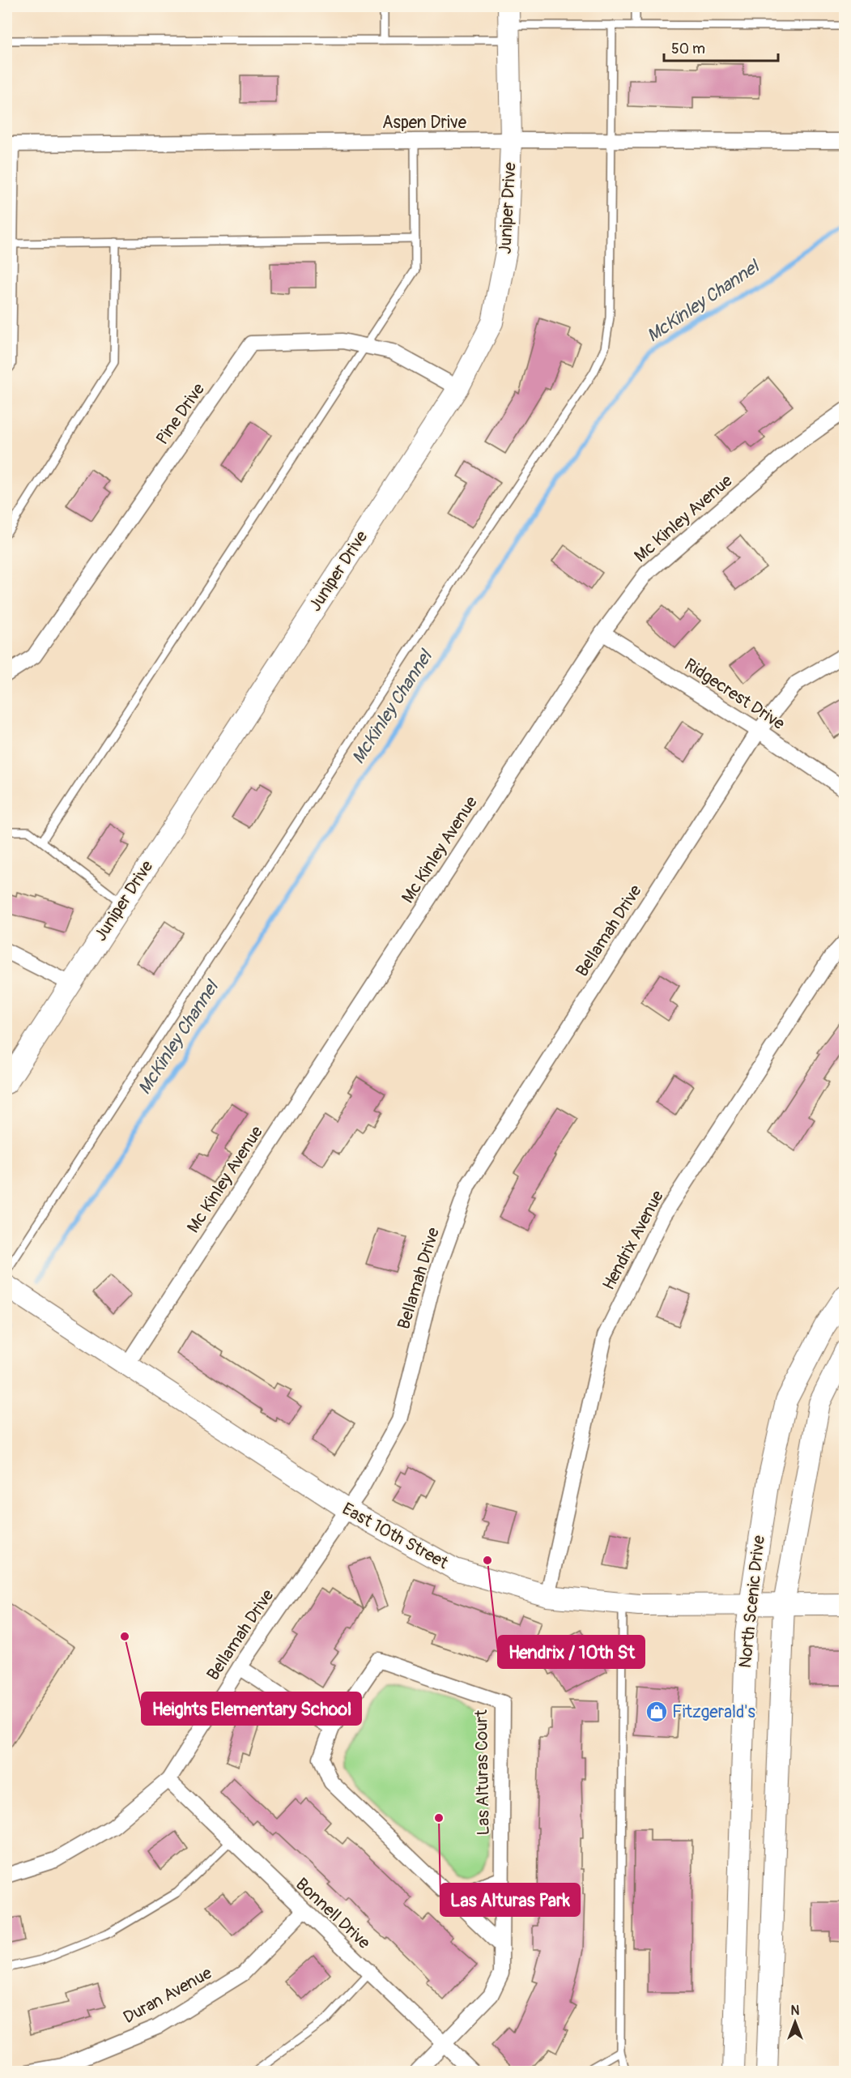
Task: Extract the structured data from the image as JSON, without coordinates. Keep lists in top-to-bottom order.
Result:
{
  "streets": {
    "main road": ["Juniper Drive", "East 10th Street", "North Scenic Drive"],
    "street": [
      "Aspen Drive",
      "Pine Drive",
      "Mc Kinley Avenue",
      "Ridgecrest Drive",
      "Bellamah Drive",
      "Hendrix Avenue",
      "Las Alturas Court",
      "Bonnell Drive",
      "Duran Avenue"
    ]
  },
  "crossings": [
    ["Aspen Drive", "Juniper Drive"],
    ["Juniper Drive", "Pine Drive"],
    ["Mc Kinley Avenue", "Ridgecrest Drive"],
    ["Mc Kinley Avenue", "East 10th Street"],
    ["Ridgecrest Drive", "Bellamah Drive"],
    ["Bellamah Drive", "East 10th Street"],
    ["Bellamah Drive", "Bonnell Drive"],
    ["Hendrix Avenue", "East 10th Street"],
    ["East 10th Street", "North Scenic Drive"],
    ["Las Alturas Court", "Bonnell Drive"],
    ["Bonnell Drive", "Duran Avenue"]
  ],
  "water": ["McKinley Channel"],
  "places": {
    "other": ["Hendrix / 10th St", "Heights Elementary School", "Las Alturas Park"],
    "shop": ["Fitzgerald's"]
  },
  "scale_bar": "50 m",
  "north": "top"
}
